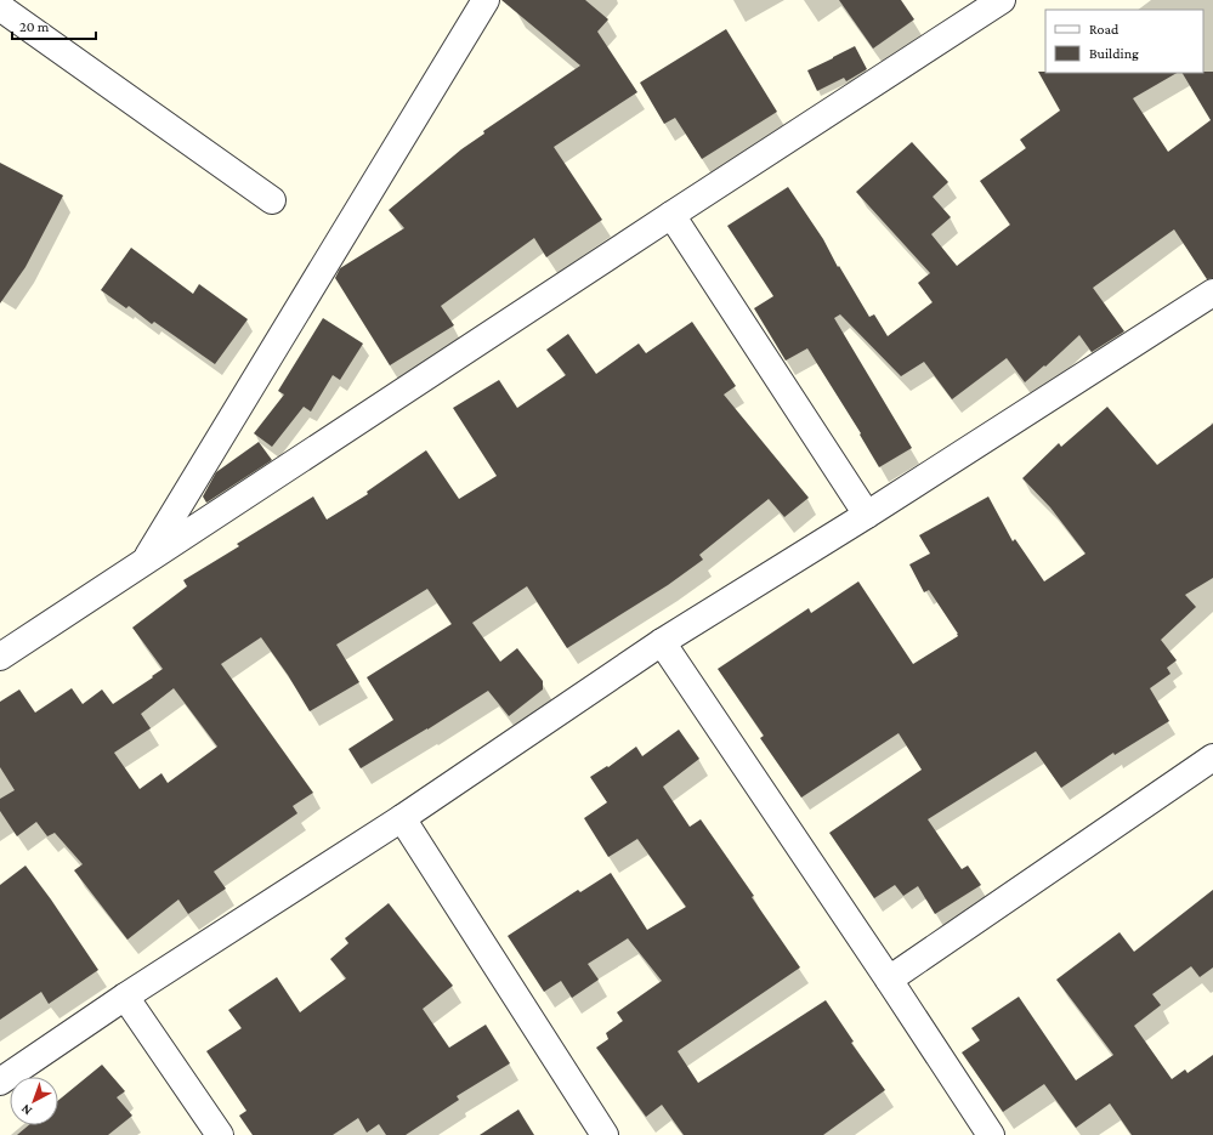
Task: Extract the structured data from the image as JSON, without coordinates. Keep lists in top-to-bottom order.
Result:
{
  "legend": ["Road", "Building"],
  "scale_bar": "20 m",
  "north": "bottom left"
}
